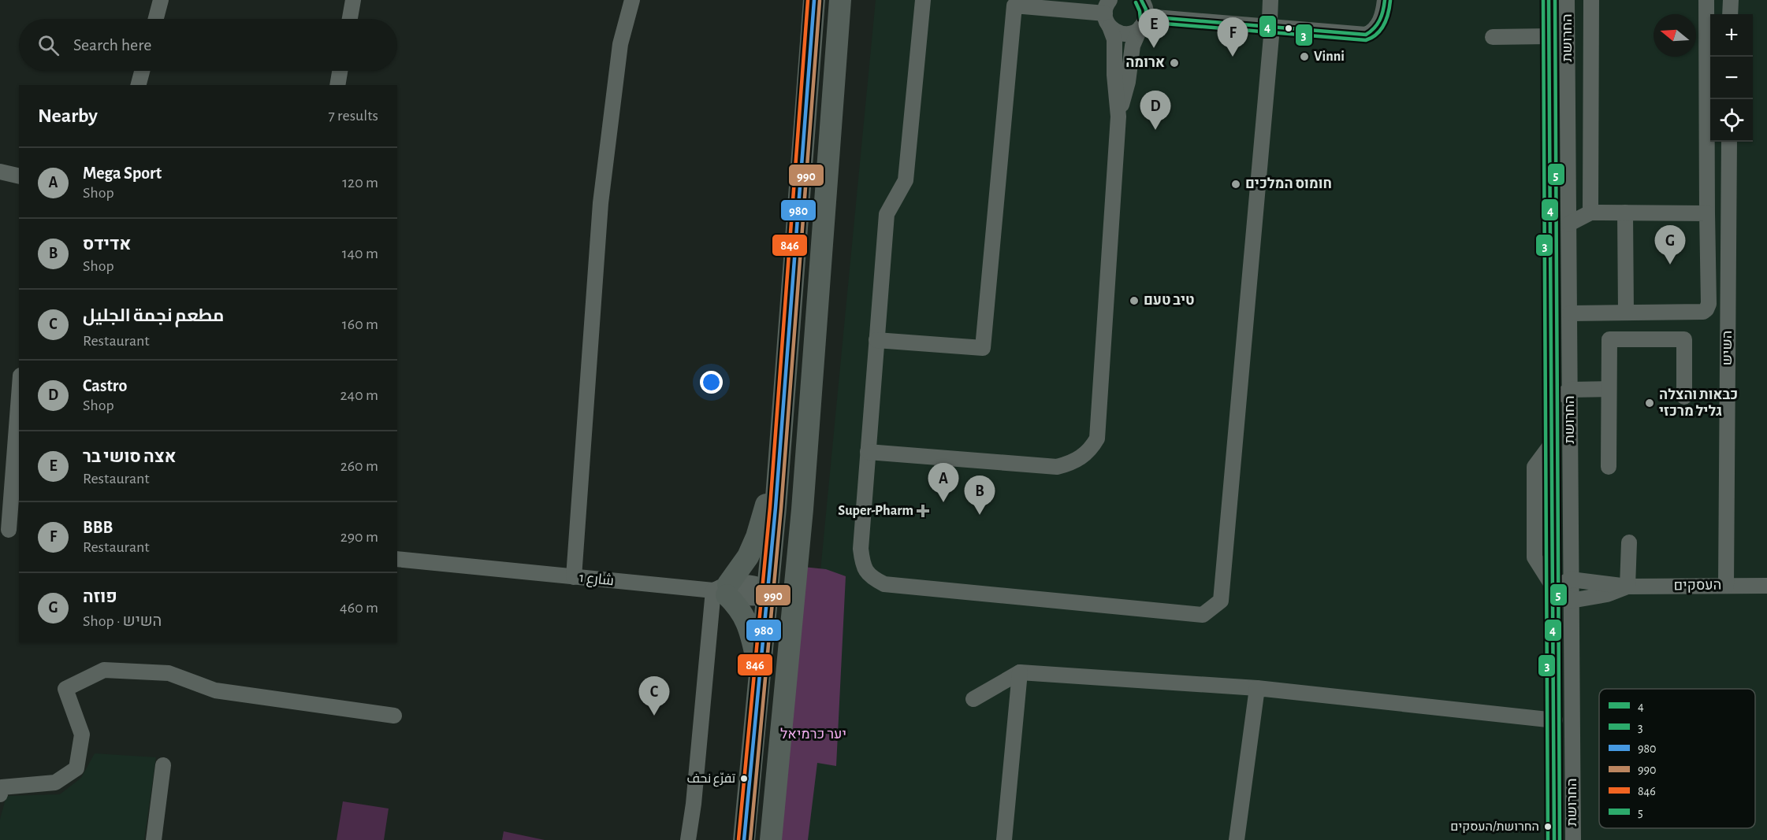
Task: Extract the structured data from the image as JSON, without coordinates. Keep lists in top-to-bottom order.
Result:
{
  "streets": {
    "street": [
      "החרושת",
      "השיש",
      "شارع 1",
      "העסקים"
    ]
  },
  "crossings": [
    ["השיש", "העסקים"]
  ],
  "parks": ["יער כרמיאל"],
  "places": {
    "other": [
      "Vinni",
      "ארומה",
      "חומוס המלכים",
      "טיב טעם",
      "כבאות והצלה גליל מרכזי",
      "تفرّع نحف",
      "החרושת/העסקים"
    ],
    "health": ["Super-Pharm"]
  },
  "lines": [
    "transit line 4",
    "transit line 3",
    "transit line 980",
    "transit line 846",
    "transit line 5",
    "transit line 990"
  ],
  "legend": [
    "4",
    "3",
    "980",
    "990",
    "846",
    "5"
  ],
  "north": "left",
  "page": {
    "pins": [
      "E",
      "F",
      "D",
      "G",
      "A",
      "B",
      "C"
    ],
    "map_buttons": ["+", "−"],
    "search": "Search here",
    "heading": ["Nearby", "7 results"],
    "list": [
      {
        "mark": "A",
        "name": "Mega Sport",
        "note": "Shop",
        "value": "120 m"
      },
      {
        "mark": "B",
        "name": "אדידס",
        "note": "Shop",
        "value": "140 m"
      },
      {
        "mark": "C",
        "name": "مطعم نجمة الجليل",
        "note": "Restaurant",
        "value": "160 m"
      },
      {
        "mark": "D",
        "name": "Castro",
        "note": "Shop",
        "value": "240 m"
      },
      {
        "mark": "E",
        "name": "אצה סושי בר",
        "note": "Restaurant",
        "value": "260 m"
      },
      {
        "mark": "F",
        "name": "BBB",
        "note": "Restaurant",
        "value": "290 m"
      },
      {
        "mark": "G",
        "name": "פוזה",
        "note": "Shop · השיש",
        "value": "460 m"
      }
    ]
  }
}
